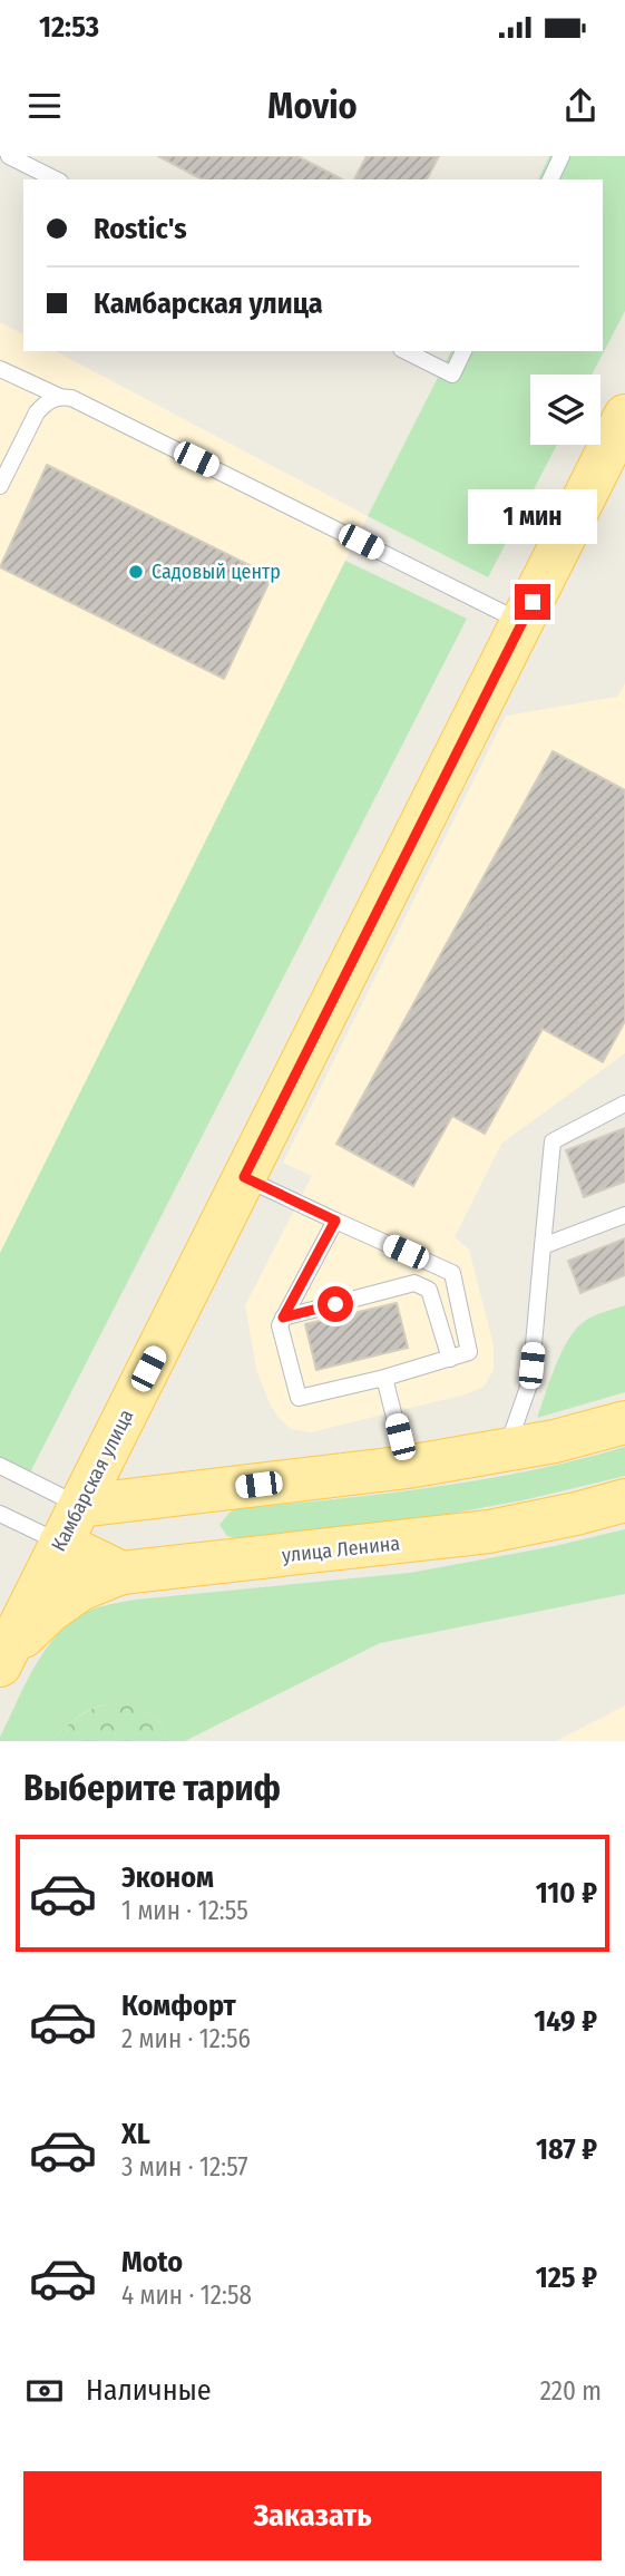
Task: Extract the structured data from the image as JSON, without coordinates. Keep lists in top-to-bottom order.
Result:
{
  "streets": {
    "main road": ["Камбарская улица", "улица Ленина"]
  },
  "crossings": [
    ["Камбарская улица", "улица Ленина"]
  ],
  "places": ["Садовый центр"],
  "page": {
    "status": "12:53",
    "header": "Movio",
    "banner": ["Rostic's", "Камбарская улица"],
    "bubble": "1 мин",
    "heading": "Выберите тариф",
    "list": [
      {
        "name": "Эконом",
        "note": "1 мин · 12:55",
        "value": "110 ₽"
      },
      {
        "name": "Комфорт",
        "note": "2 мин · 12:56",
        "value": "149 ₽"
      },
      {
        "name": "XL",
        "note": "3 мин · 12:57",
        "value": "187 ₽"
      },
      {
        "name": "Moto",
        "note": "4 мин · 12:58",
        "value": "125 ₽"
      }
    ],
    "pay": ["Наличные", "220 m"],
    "buttons": "Заказать"
  }
}
